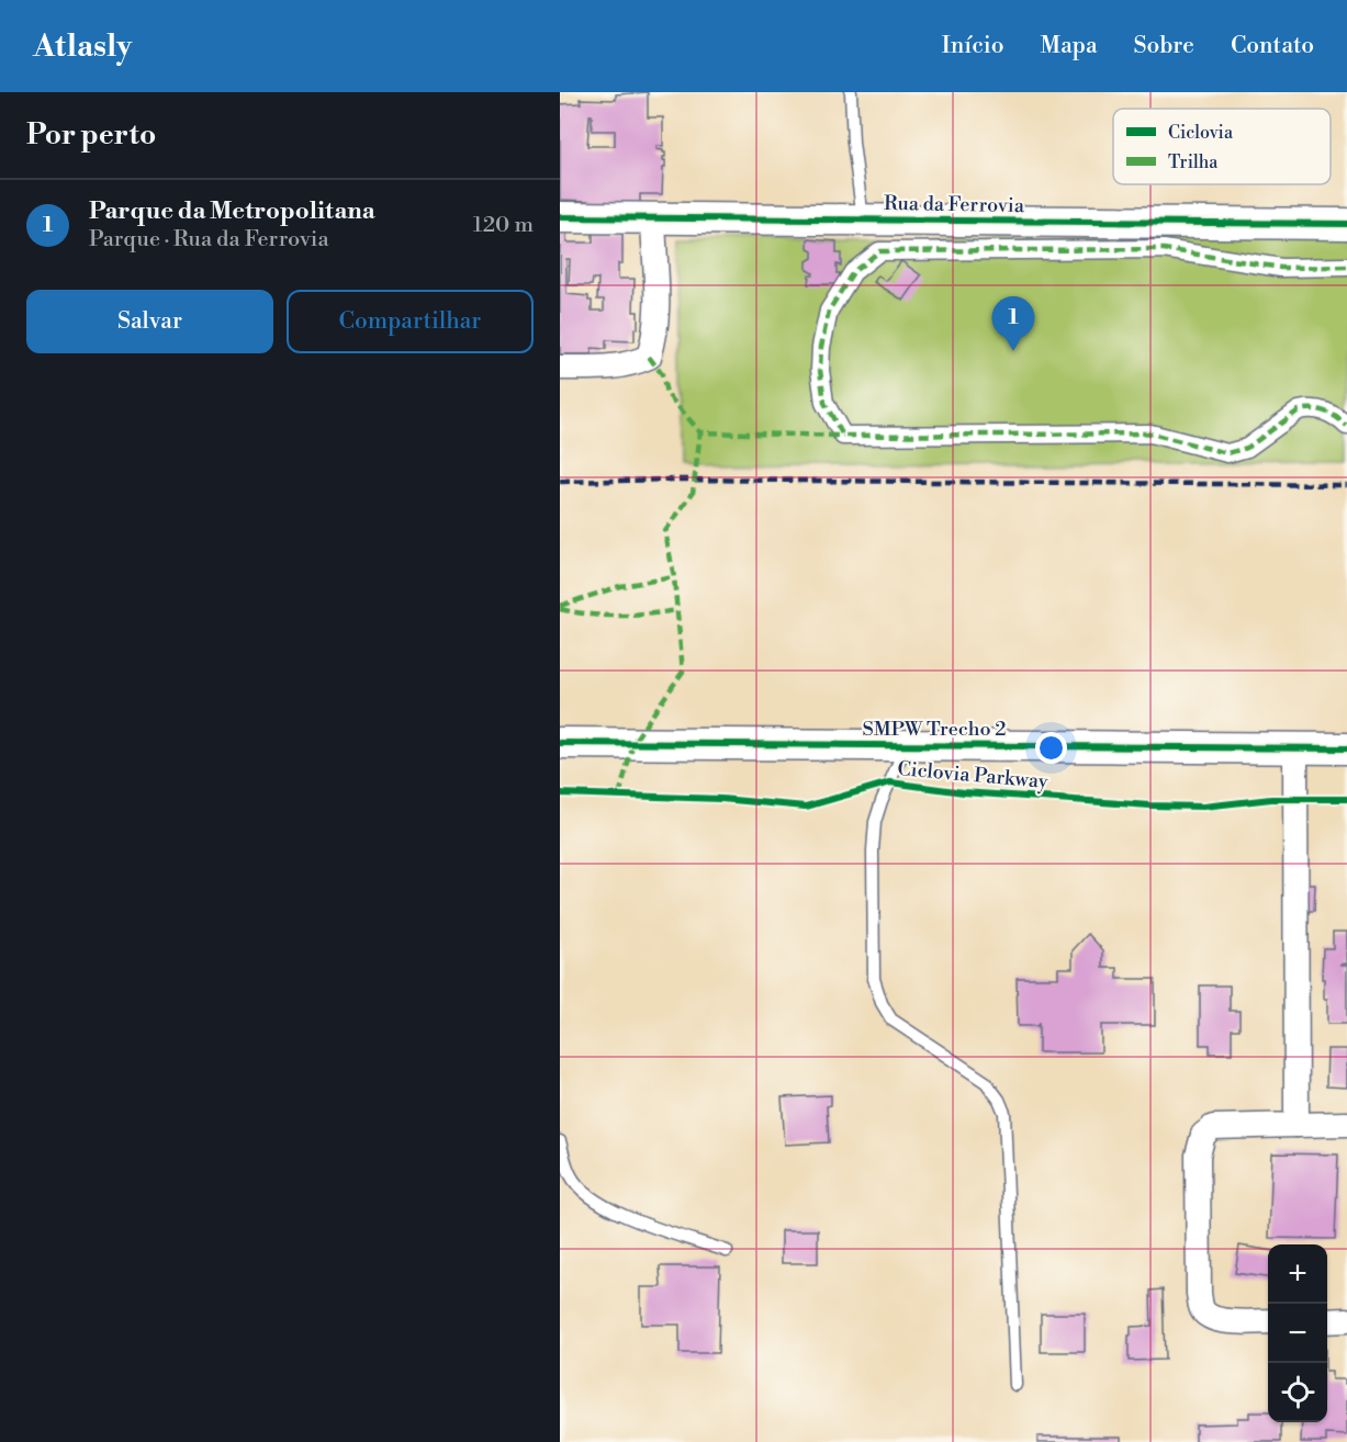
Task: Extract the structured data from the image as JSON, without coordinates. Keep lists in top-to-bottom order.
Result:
{
  "streets": {
    "street": ["Rua da Ferrovia", "SMPW Trecho 2"],
    "cycle path": ["Ciclovia Parkway"]
  },
  "legend": ["Ciclovia", "Trilha"],
  "page": {
    "header": "Atlasly",
    "nav": [
      "Início",
      "Mapa",
      "Sobre",
      "Contato"
    ],
    "heading": "Por perto",
    "list": [
      {
        "mark": "1",
        "name": "Parque da Metropolitana",
        "note": "Parque · Rua da Ferrovia",
        "value": "120 m"
      }
    ],
    "buttons": ["Salvar", "Compartilhar"],
    "pins": "1",
    "map_buttons": ["+", "−"]
  }
}
